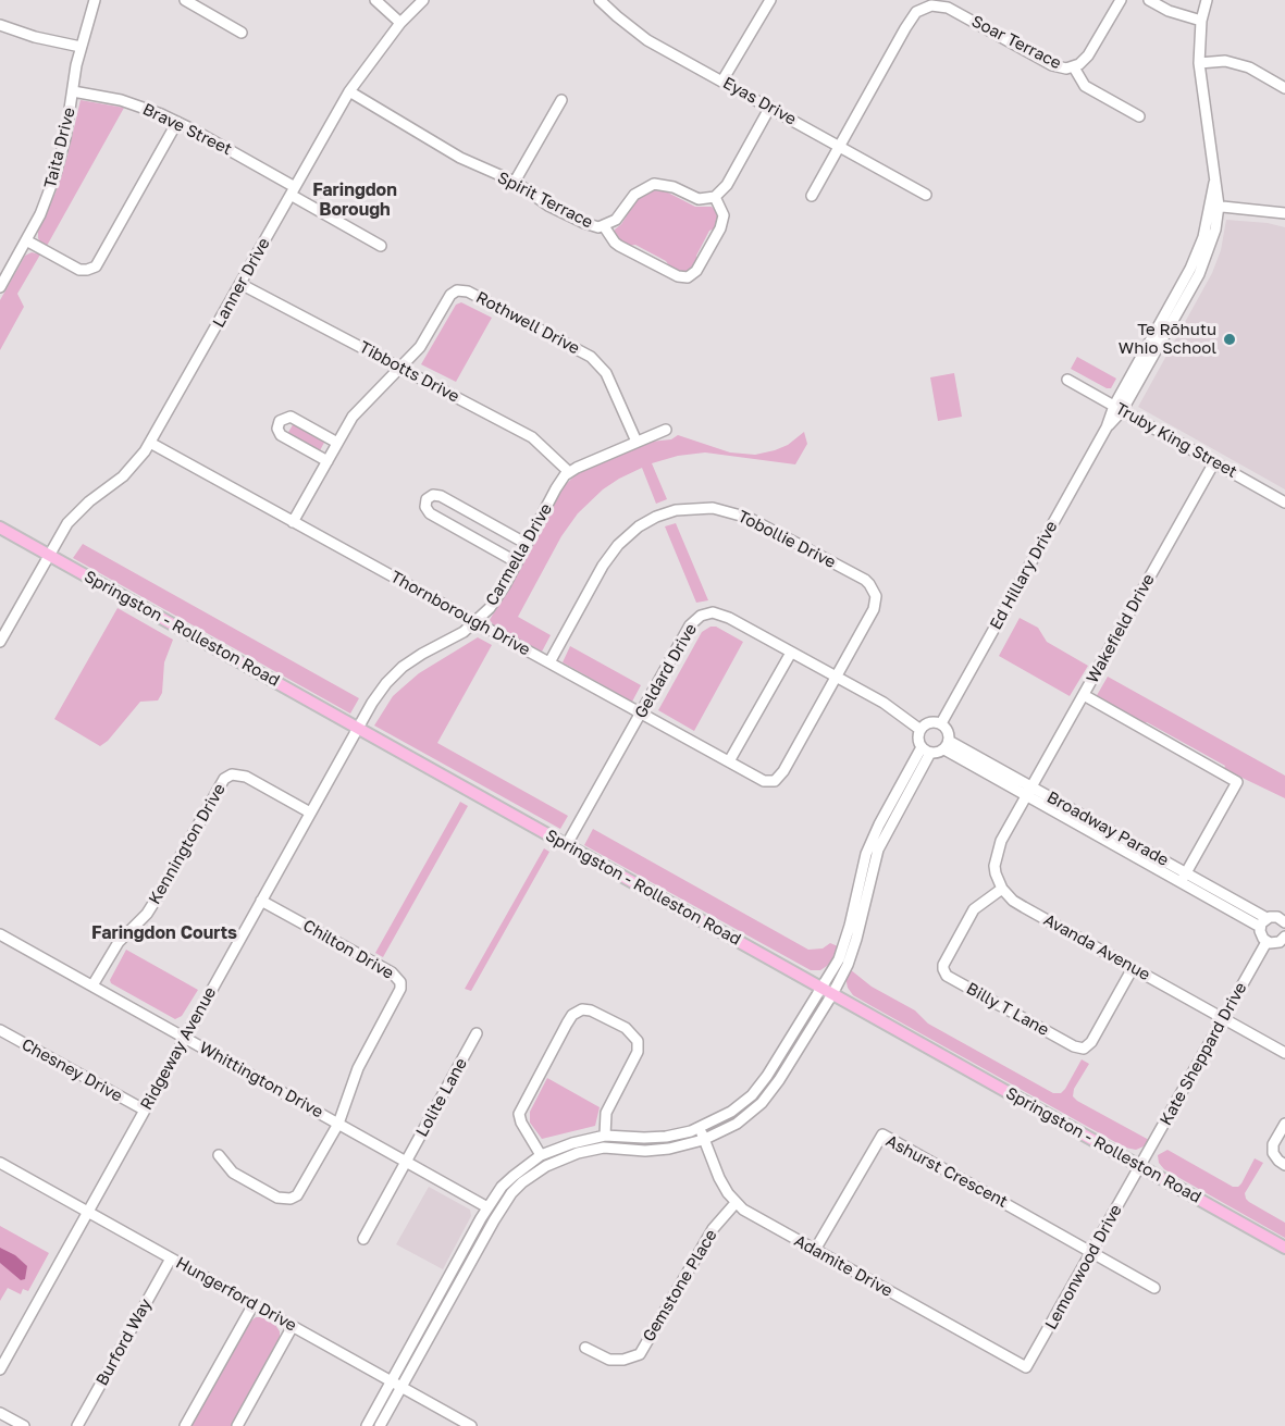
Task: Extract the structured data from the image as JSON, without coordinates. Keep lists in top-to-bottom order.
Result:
{
  "streets": {
    "main road": ["Springston - Rolleston Road"],
    "street": [
      "Soar Terrace",
      "Eyas Drive",
      "Brave Street",
      "Taita Drive",
      "Spirit Terrace",
      "Lanner Drive",
      "Rothwell Drive",
      "Tibbotts Drive",
      "Truby King Street",
      "Tobollie Drive",
      "Carmella Drive",
      "Ed Hillary Drive",
      "Thornborough Drive",
      "Wakefield Drive",
      "Geldard Drive",
      "Broadway Parade",
      "Kennington Drive",
      "Avanda Avenue",
      "Chilton Drive",
      "Billy T Lane",
      "Ridgeway Avenue",
      "Kate Sheppard Drive",
      "Chesney Drive",
      "Whittington Drive",
      "Lolite Lane",
      "Ashurst Crescent",
      "Adamite Drive",
      "Lemonwood Drive",
      "Gemstone Place",
      "Hungerford Drive",
      "Burford Way"
    ]
  },
  "crossings": [
    ["Soar Terrace", "Eyas Drive"],
    ["Brave Street", "Taita Drive"],
    ["Brave Street", "Lanner Drive"],
    ["Spirit Terrace", "Lanner Drive"],
    ["Lanner Drive", "Tibbotts Drive"],
    ["Lanner Drive", "Thornborough Drive"],
    ["Lanner Drive", "Springston - Rolleston Road"],
    ["Rothwell Drive", "Tibbotts Drive"],
    ["Rothwell Drive", "Thornborough Drive"],
    ["Tibbotts Drive", "Carmella Drive"],
    ["Truby King Street", "Ed Hillary Drive"],
    ["Truby King Street", "Wakefield Drive"],
    ["Tobollie Drive", "Thornborough Drive"],
    ["Tobollie Drive", "Geldard Drive"],
    ["Carmella Drive", "Thornborough Drive"],
    ["Carmella Drive", "Springston - Rolleston Road"],
    ["Carmella Drive", "Ridgeway Avenue"],
    ["Ed Hillary Drive", "Geldard Drive"],
    ["Ed Hillary Drive", "Broadway Parade"],
    ["Thornborough Drive", "Geldard Drive"],
    ["Springston - Rolleston Road", "Geldard Drive"],
    ["Springston - Rolleston Road", "Ridgeway Avenue"],
    ["Springston - Rolleston Road", "Kate Sheppard Drive"],
    ["Springston - Rolleston Road", "Lemonwood Drive"],
    ["Wakefield Drive", "Broadway Parade"],
    ["Geldard Drive", "Broadway Parade"],
    ["Kennington Drive", "Ridgeway Avenue"],
    ["Kennington Drive", "Whittington Drive"],
    ["Avanda Avenue", "Billy T Lane"],
    ["Avanda Avenue", "Kate Sheppard Drive"],
    ["Chilton Drive", "Ridgeway Avenue"],
    ["Chilton Drive", "Whittington Drive"],
    ["Ridgeway Avenue", "Chesney Drive"],
    ["Ridgeway Avenue", "Whittington Drive"],
    ["Ridgeway Avenue", "Hungerford Drive"],
    ["Kate Sheppard Drive", "Lemonwood Drive"],
    ["Whittington Drive", "Lolite Lane"],
    ["Ashurst Crescent", "Adamite Drive"],
    ["Ashurst Crescent", "Lemonwood Drive"],
    ["Adamite Drive", "Lemonwood Drive"],
    ["Adamite Drive", "Gemstone Place"],
    ["Hungerford Drive", "Burford Way"]
  ],
  "districts": ["Faringdon Borough", "Faringdon Courts"],
  "places": ["Te Rōhutu Whio School"]
}
